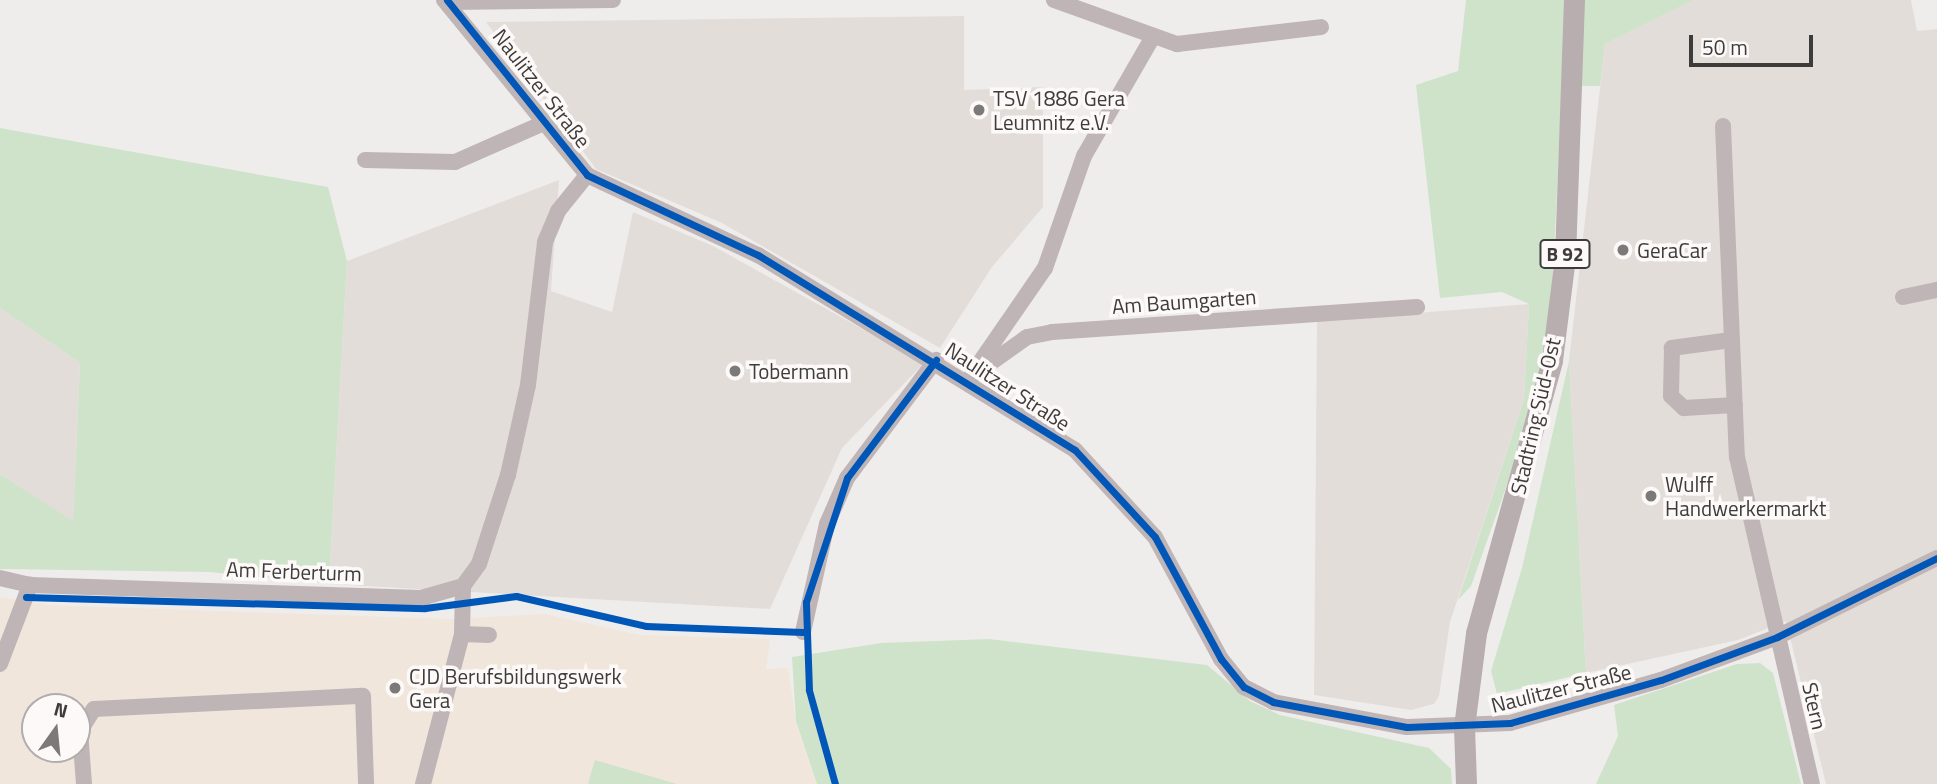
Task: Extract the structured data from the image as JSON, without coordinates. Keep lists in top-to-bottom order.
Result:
{
  "streets": {
    "main road": ["B 92", "Stadtring Süd-Ost"],
    "street": [
      "Naulitzer Straße",
      "Am Baumgarten",
      "Am Ferberturm",
      "Stern"
    ]
  },
  "crossings": [
    ["Naulitzer Straße", "Am Baumgarten"],
    ["Naulitzer Straße", "Stadtring Süd-Ost"],
    ["Naulitzer Straße", "Am Ferberturm"],
    ["Naulitzer Straße", "Stern"]
  ],
  "places": [
    "TSV 1886 Gera Leumnitz e.V.",
    "GeraCar",
    "Tobermann",
    "Wulff Handwerkermarkt",
    "CJD Berufsbildungswerk Gera"
  ],
  "scale_bar": "50 m",
  "north": "top"
}
